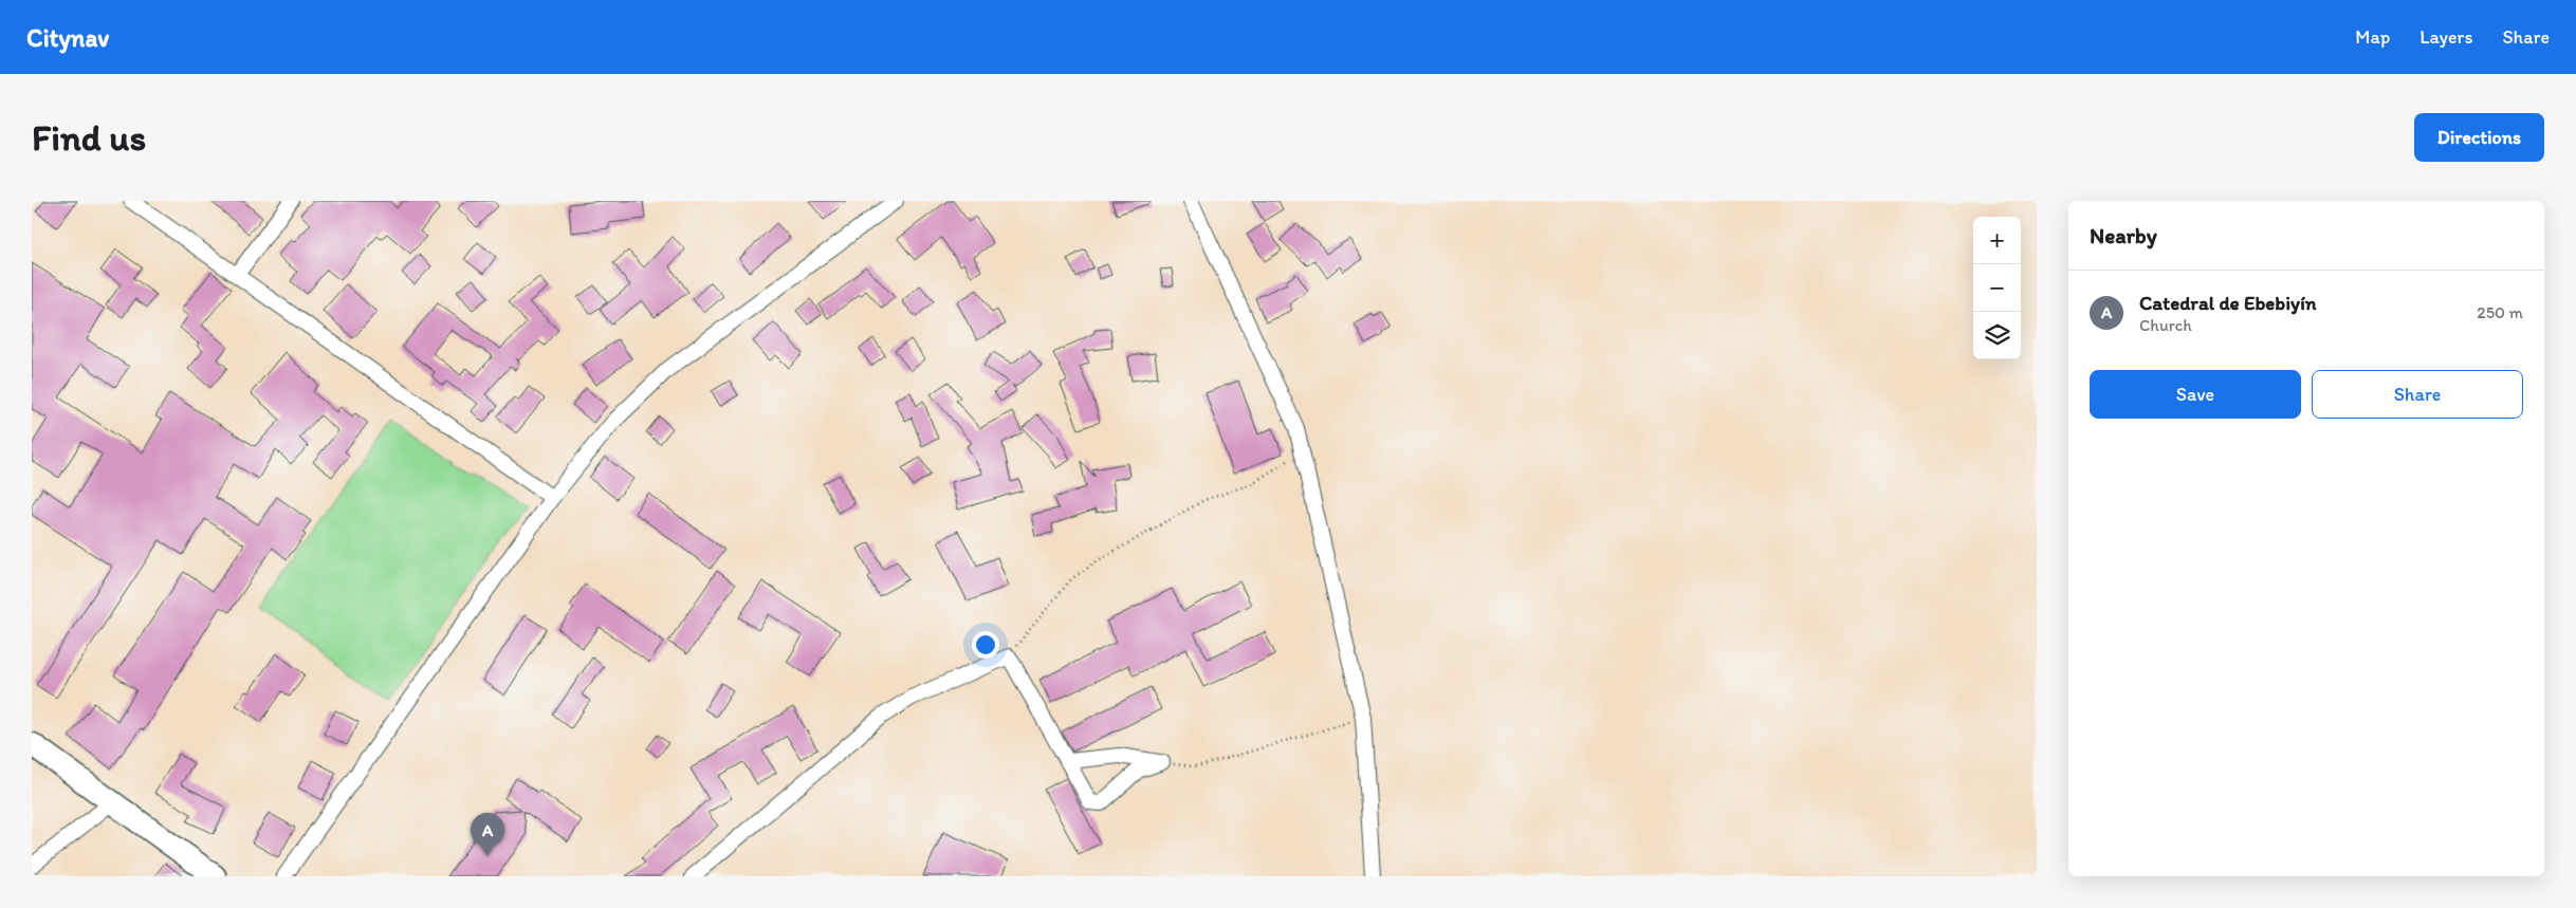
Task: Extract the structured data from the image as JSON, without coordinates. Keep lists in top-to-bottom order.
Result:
{
  "page": {
    "header": "Citynav",
    "nav": ["Map", "Layers", "Share"],
    "buttons": [
      "Directions",
      ["Save", "Share"]
    ],
    "title": "Find us",
    "heading": "Nearby",
    "map_buttons": ["+", "−"],
    "list": [
      {
        "mark": "A",
        "name": "Catedral de Ebebiyín",
        "note": "Church",
        "value": "250 m"
      }
    ],
    "pins": "A"
  }
}
